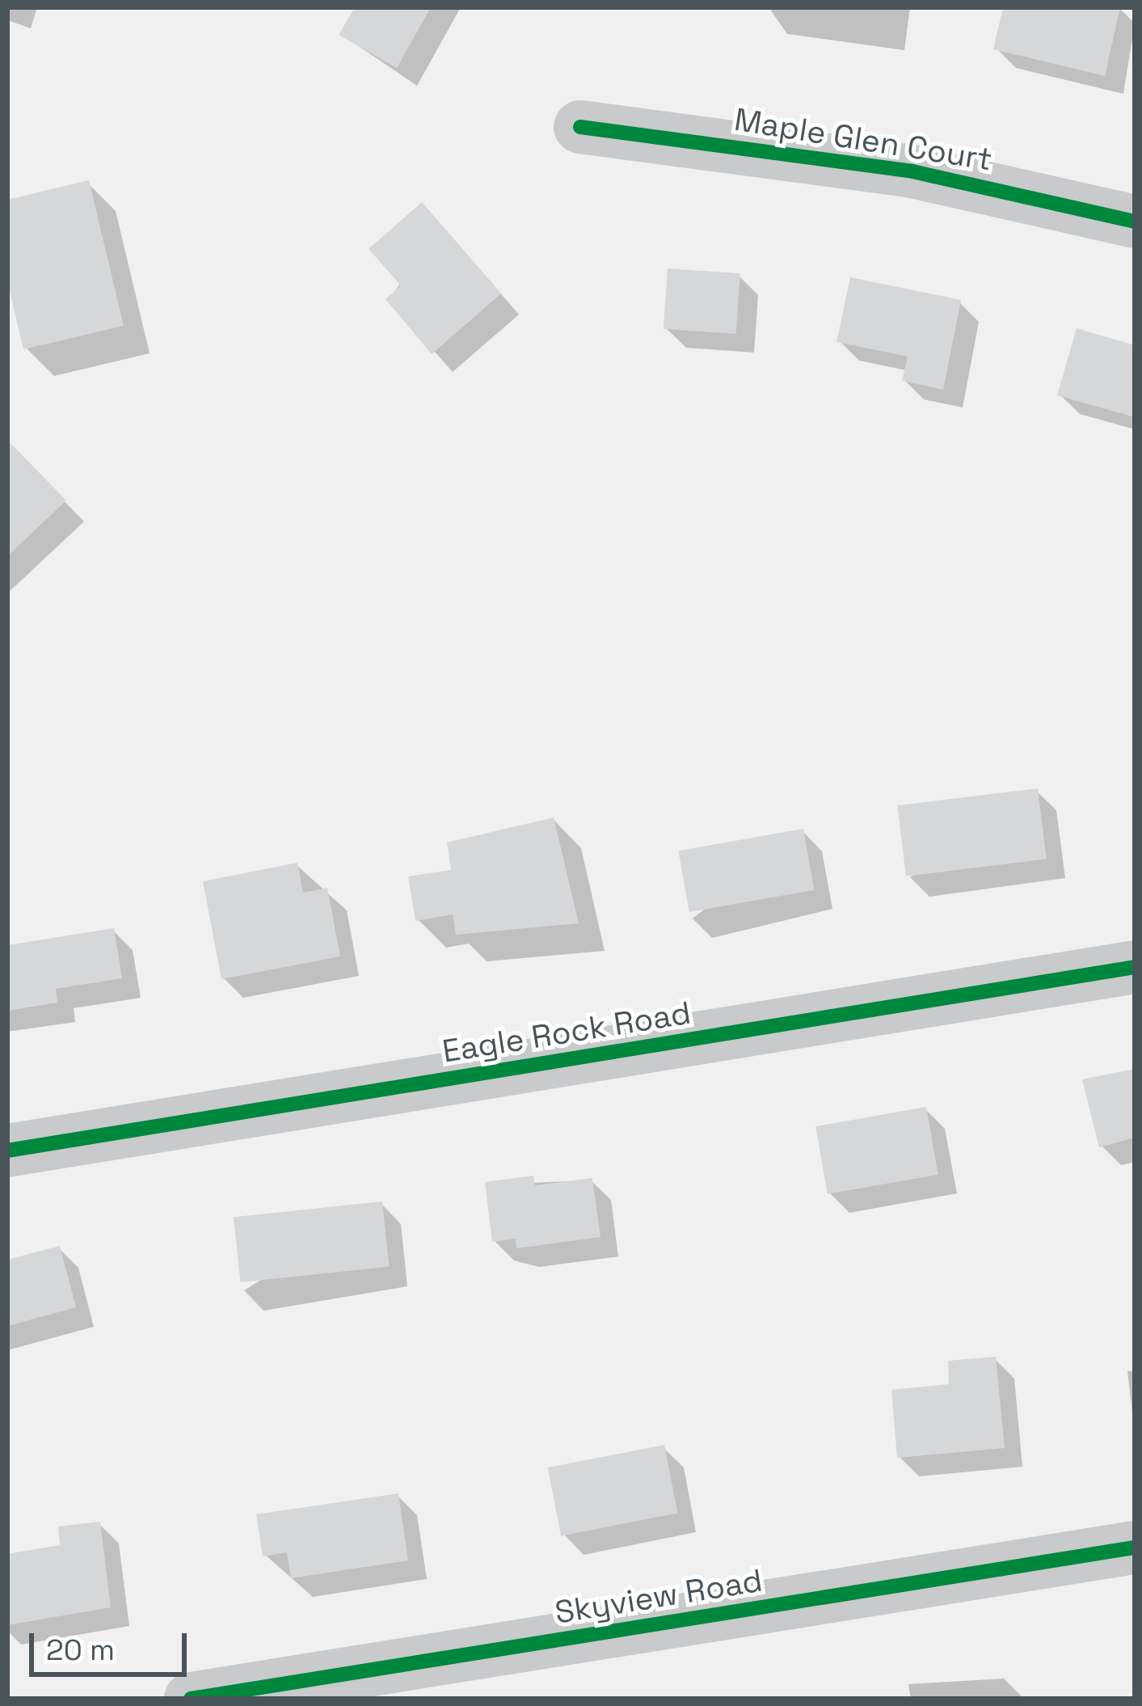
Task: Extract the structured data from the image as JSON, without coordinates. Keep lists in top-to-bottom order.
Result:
{
  "streets": {
    "street": ["Maple Glen Court", "Eagle Rock Road", "Skyview Road"]
  },
  "scale_bar": "20 m"
}
